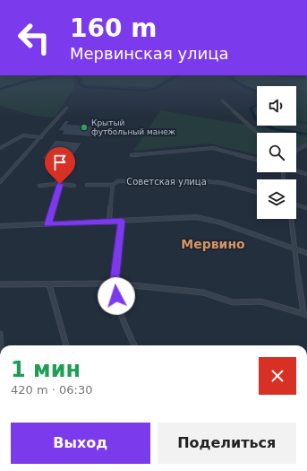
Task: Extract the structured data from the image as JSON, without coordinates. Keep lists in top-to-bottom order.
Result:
{
  "streets": {
    "street": ["Советская улица"]
  },
  "districts": ["Мервино"],
  "places": ["Крытый футбольный манеж"],
  "page": {
    "turn": ["160 m", "Мервинская улица"],
    "heading": ["1 мин", "420 m · 06:30"],
    "buttons": ["Выход", "Поделиться"]
  }
}
